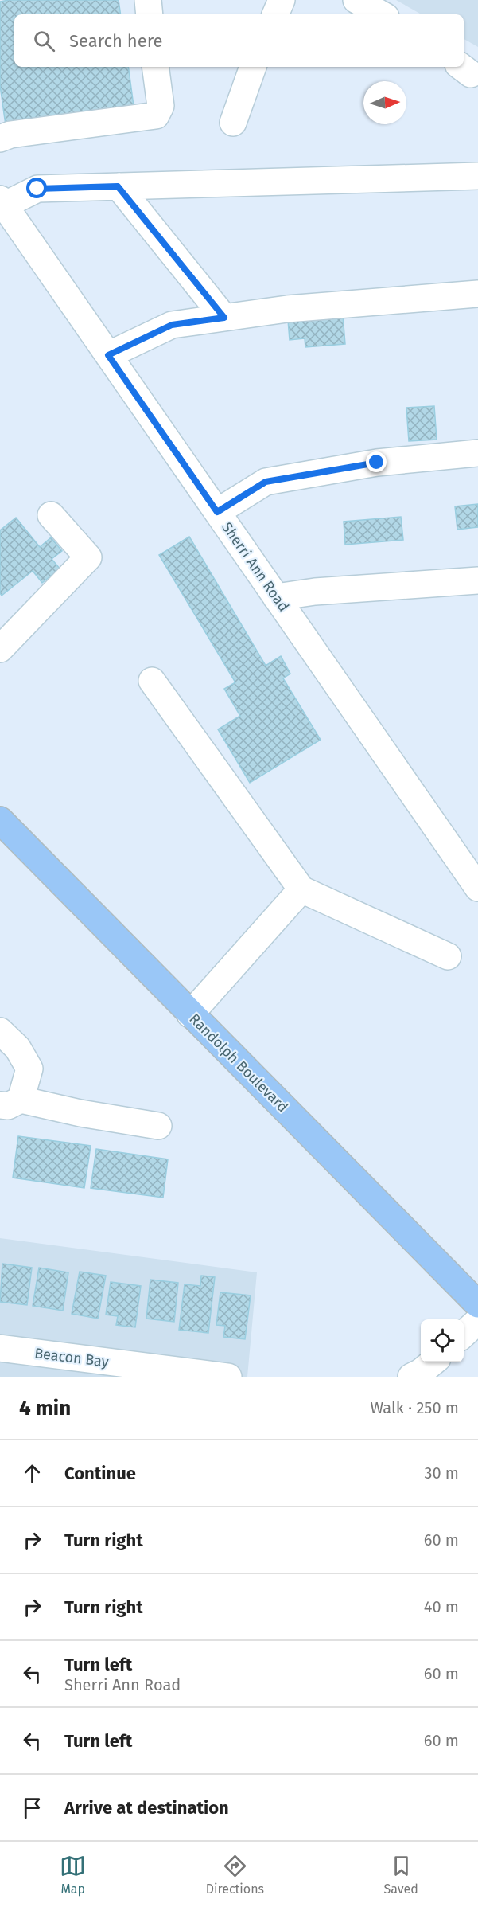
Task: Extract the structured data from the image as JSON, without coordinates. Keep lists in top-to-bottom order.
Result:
{
  "streets": {
    "main road": ["Randolph Boulevard"],
    "street": ["Sherri Ann Road", "Beacon Bay"]
  },
  "north": "right",
  "page": {
    "search": "Search here",
    "heading": ["4 min", "Walk · 250 m"],
    "list": [
      ["Continue", "30 m"],
      ["Turn right", "60 m"],
      ["Turn right", "40 m"],
      ["Turn left", "Sherri Ann Road", "60 m"],
      ["Turn left", "60 m"],
      "Arrive at destination"
    ],
    "nav": ["Map", "Directions", "Saved"]
  }
}
